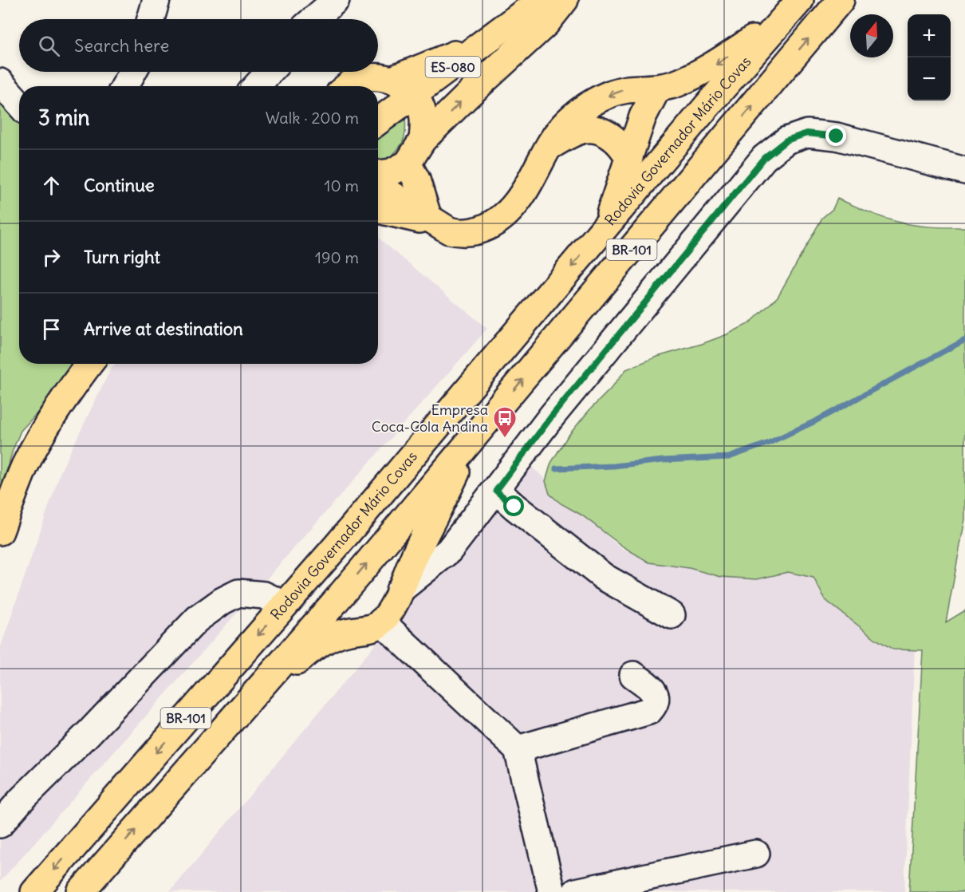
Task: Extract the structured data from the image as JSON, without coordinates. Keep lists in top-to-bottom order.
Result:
{
  "streets": {
    "main road": ["ES-080", "Rodovia Governador Mário Covas", "BR-101"]
  },
  "places": {
    "bus stop": ["Empresa Coca-Cola Andina"]
  },
  "north": "top",
  "page": {
    "map_buttons": ["+", "−"],
    "search": "Search here",
    "heading": ["3 min", "Walk · 200 m"],
    "list": [
      ["Continue", "10 m"],
      ["Turn right", "190 m"],
      "Arrive at destination"
    ]
  }
}
